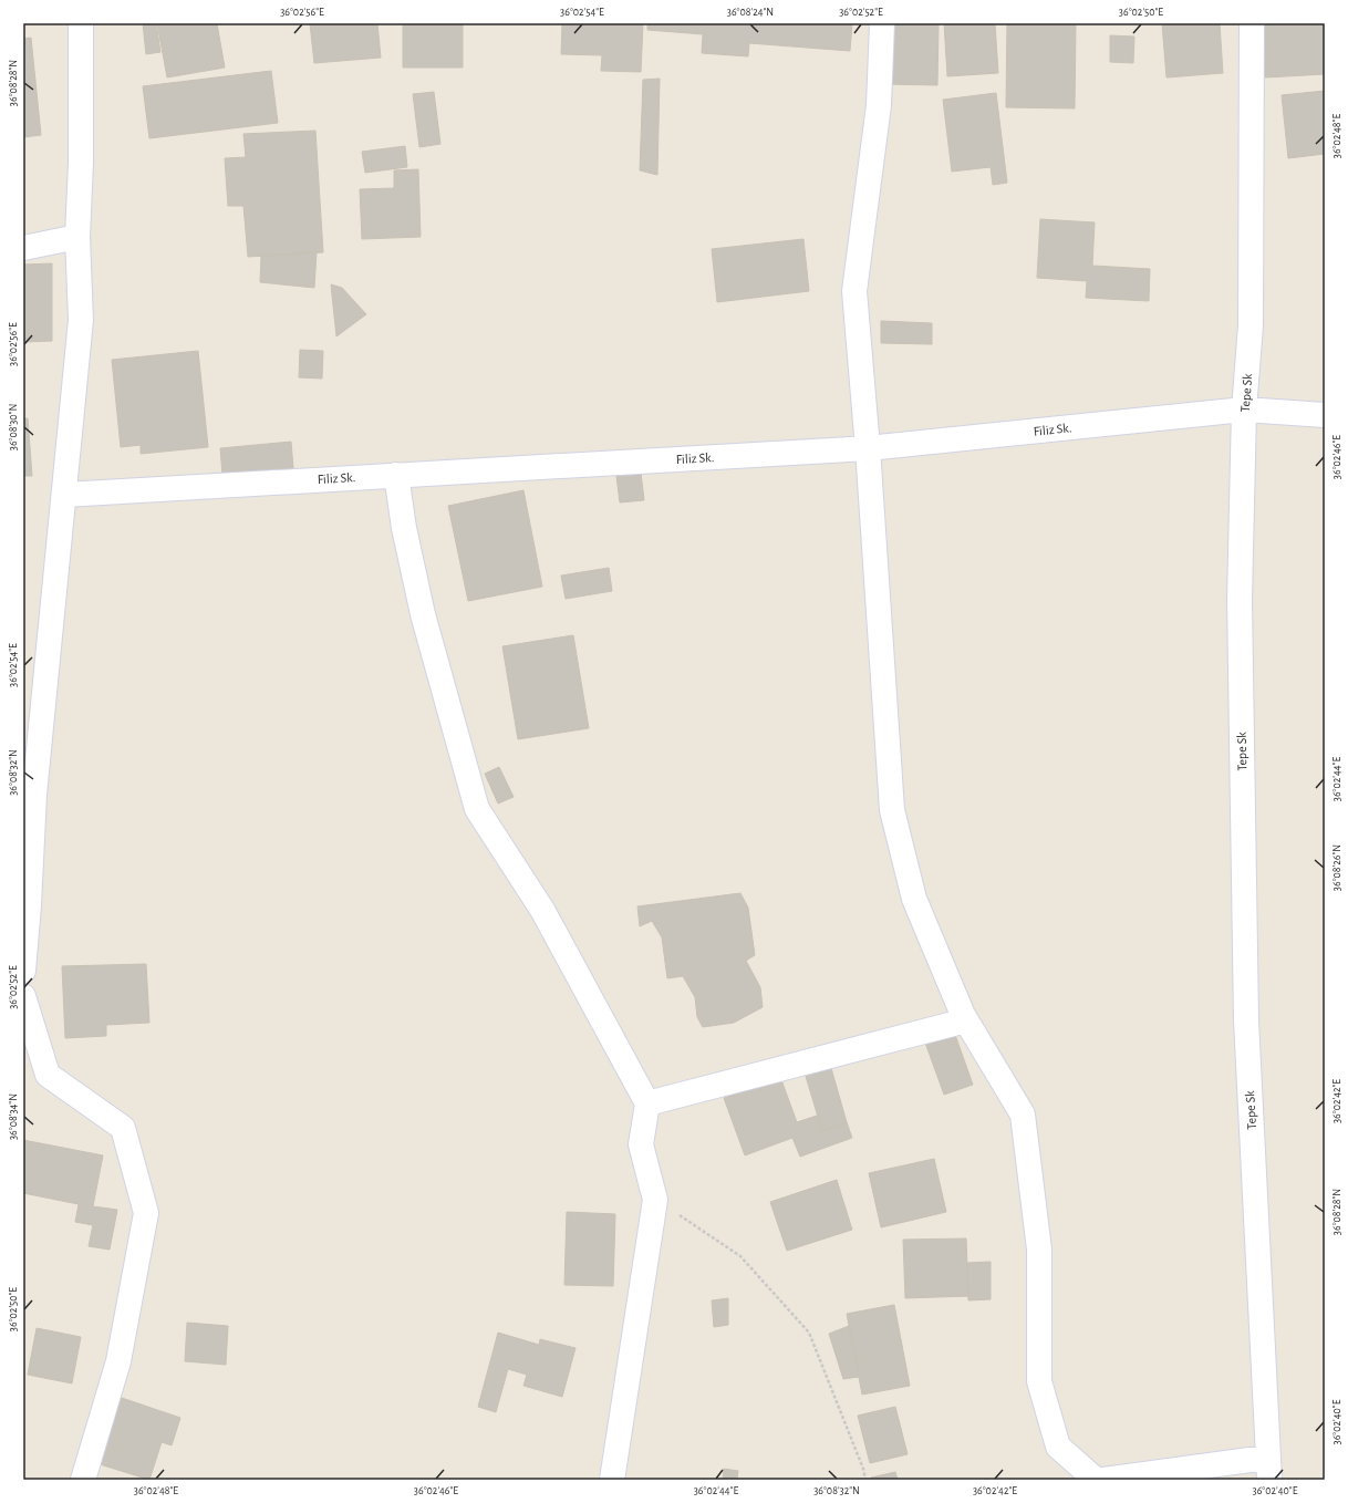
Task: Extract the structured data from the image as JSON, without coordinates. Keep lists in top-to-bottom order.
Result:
{
  "streets": {
    "street": ["Tepe Sk", "Filiz Sk."]
  },
  "crossings": [
    ["Tepe Sk", "Filiz Sk."]
  ],
  "coordinates": [
    "36°02'56\"E",
    "36°02'54\"E",
    "36°08'24\"N",
    "36°02'52\"E",
    "36°02'50\"E",
    "36°08'28\"N",
    "36°02'48\"E",
    "36°08'30\"N",
    "36°02'46\"E",
    "36°08'32\"N",
    "36°02'44\"E",
    "36°08'26\"N",
    "36°02'42\"E",
    "36°08'34\"N",
    "36°02'40\"E"
  ]
}
